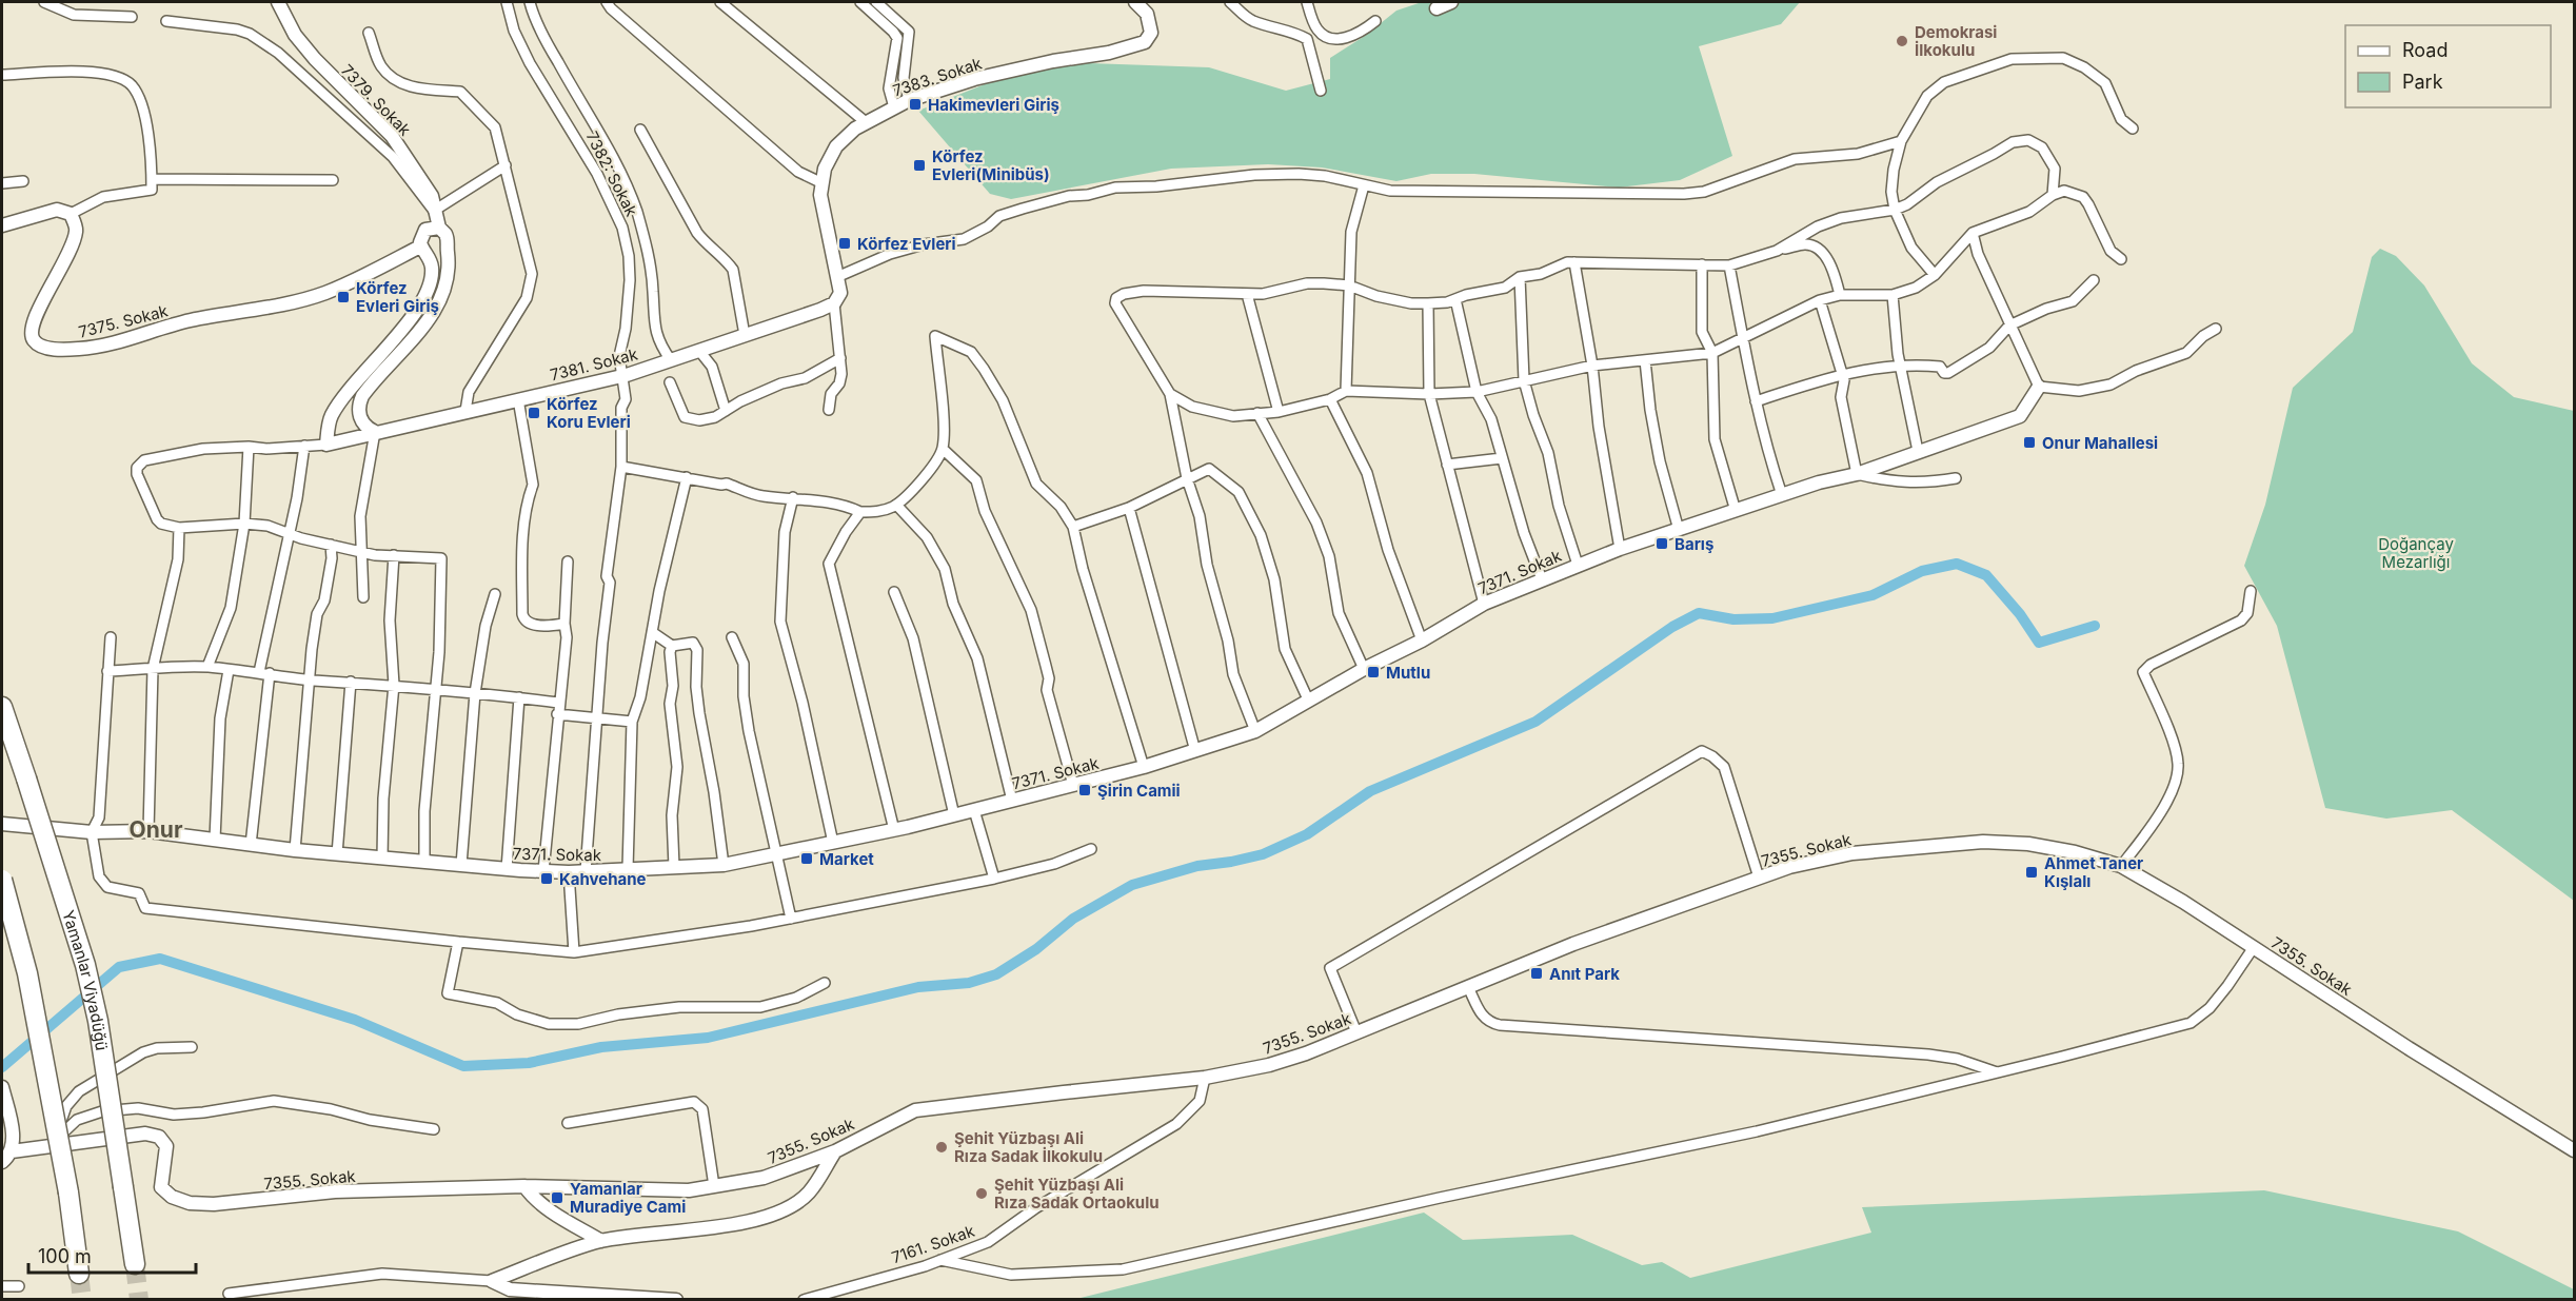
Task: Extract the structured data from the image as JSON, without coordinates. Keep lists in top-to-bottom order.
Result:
{
  "streets": {
    "highway": ["Yamanlar Viyadüğü"],
    "street": [
      "7383. Sokak",
      "7379. Sokak",
      "7382: Sokak",
      "7375. Sokak",
      "7381. Sokak",
      "7371. Sokak",
      "7355. Sokak",
      "7161. Sokak"
    ]
  },
  "crossings": [
    ["7379. Sokak", "7375. Sokak"],
    ["7379. Sokak", "7381. Sokak"],
    ["7382: Sokak", "7381. Sokak"],
    ["7382: Sokak", "7371. Sokak"],
    ["7355. Sokak", "7161. Sokak"]
  ],
  "districts": ["Onur"],
  "parks": ["Doğançay Mezarlığı"],
  "places": {
    "other": ["Demokrasi İlkokulu", "Şehit Yüzbaşı Ali Rıza Sadak İlkokulu", "Şehit Yüzbaşı Ali Rıza Sadak Ortaokulu"],
    "transit": [
      "Hakimevleri Giriş",
      "Körfez Evleri(Minibüs)",
      "Körfez Evleri",
      "Körfez Evleri Giriş",
      "Körfez Koru Evleri",
      "Onur Mahallesi",
      "Barış",
      "Mutlu",
      "Şirin Camii",
      "Market",
      "Ahmet Taner Kışlalı",
      "Kahvehane",
      "Anıt Park",
      "Yamanlar Muradiye Cami"
    ]
  },
  "legend": ["Road", "Park"],
  "scale_bar": "100 m"
}
